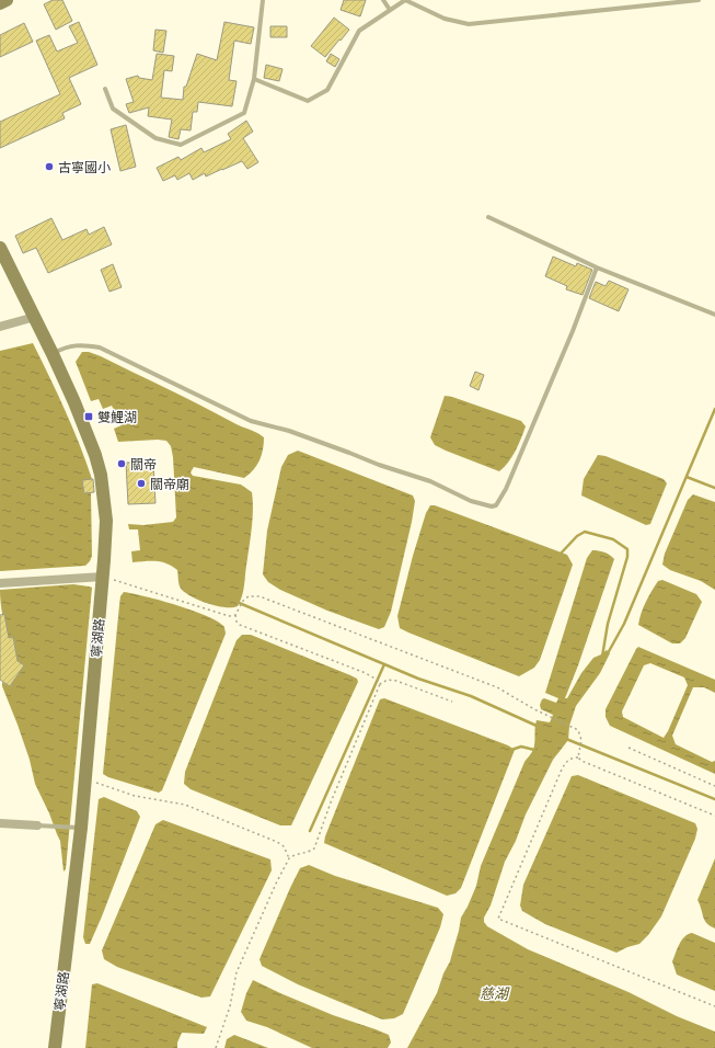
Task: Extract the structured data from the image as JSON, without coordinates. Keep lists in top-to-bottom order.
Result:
{
  "streets": {
    "main road": ["寧湖路"]
  },
  "water": ["慈湖"],
  "places": {
    "other": ["古寧國小", "關帝", "關帝廟"],
    "transit": ["雙鯉湖"]
  }
}
